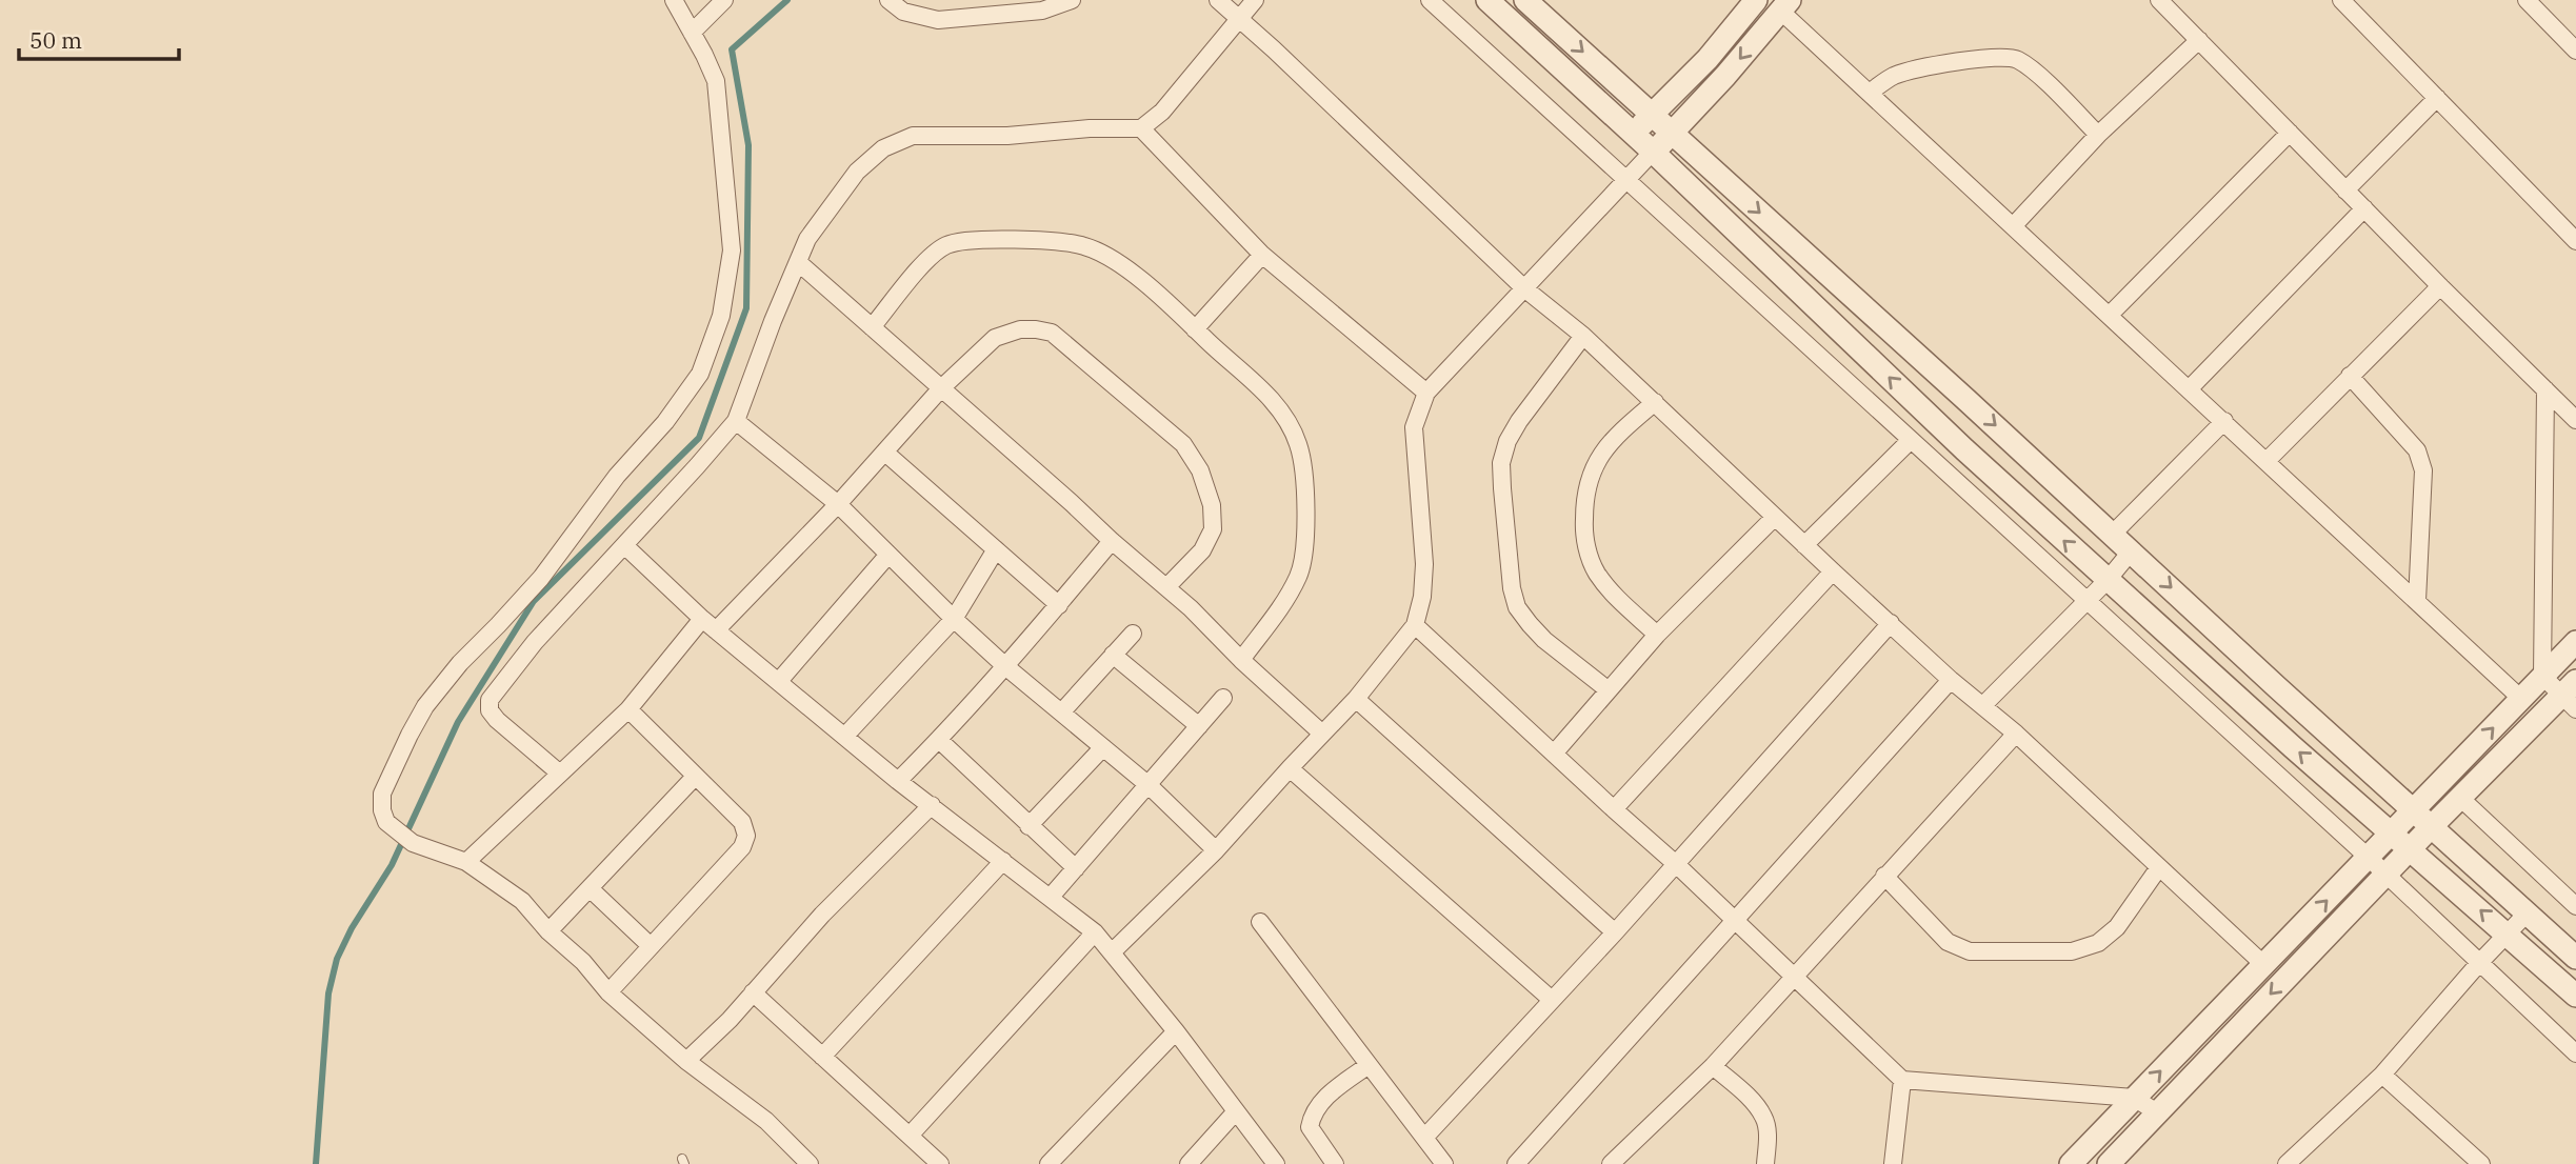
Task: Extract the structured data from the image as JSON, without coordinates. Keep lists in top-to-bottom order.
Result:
{
  "scale_bar": "50 m"
}
